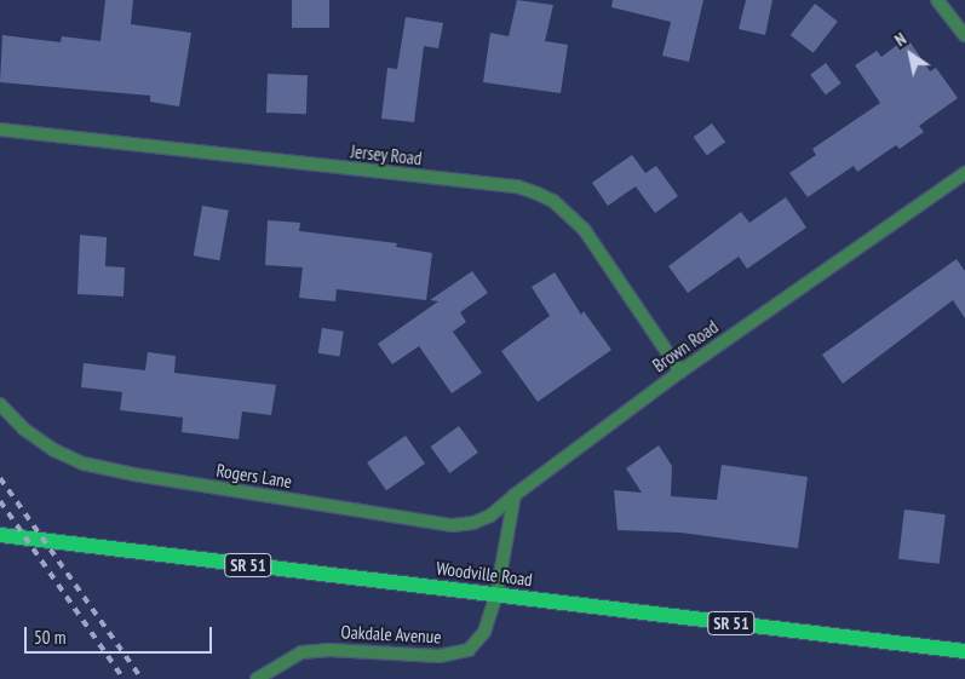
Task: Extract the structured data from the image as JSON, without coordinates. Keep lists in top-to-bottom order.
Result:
{
  "streets": {
    "main road": ["SR 51", "Woodville Road"],
    "street": [
      "Jersey Road",
      "Brown Road",
      "Rogers Lane",
      "Oakdale Avenue"
    ]
  },
  "crossings": [
    ["Jersey Road", "Brown Road"],
    ["Brown Road", "Rogers Lane"],
    ["Woodville Road", "Oakdale Avenue"]
  ],
  "scale_bar": "50 m",
  "north": "top left"
}
